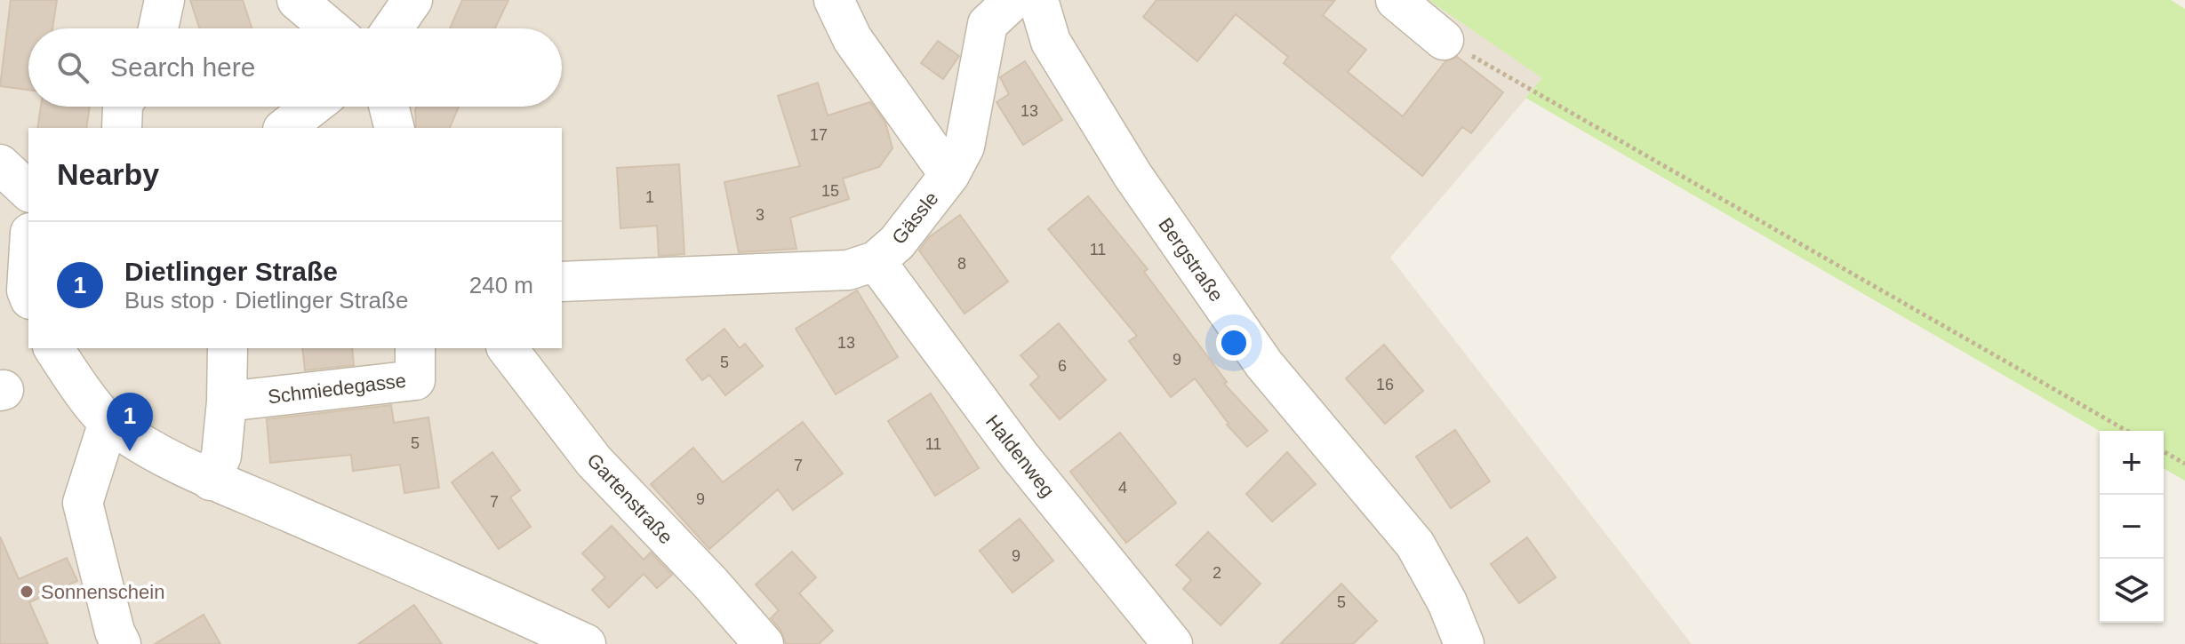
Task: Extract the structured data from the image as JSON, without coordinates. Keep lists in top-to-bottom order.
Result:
{
  "streets": {
    "street": [
      "Gässle",
      "Bergstraße",
      "Schmiedegasse",
      "Haldenweg",
      "Gartenstraße"
    ]
  },
  "crossings": [
    ["Gässle", "Haldenweg"]
  ],
  "places": ["Sonnenschein"],
  "house_numbers": [
    "13",
    "17",
    "15",
    "1",
    "3",
    "11",
    "8",
    "13",
    "9",
    "5",
    "6",
    "16",
    "5",
    "11",
    "7",
    "4",
    "9",
    "7",
    "9",
    "2",
    "5"
  ],
  "page": {
    "search": "Search here",
    "heading": "Nearby",
    "list": [
      {
        "mark": "1",
        "name": "Dietlinger Straße",
        "note": "Bus stop · Dietlinger Straße",
        "value": "240 m"
      }
    ],
    "pins": "1",
    "map_buttons": ["+", "−"]
  }
}
